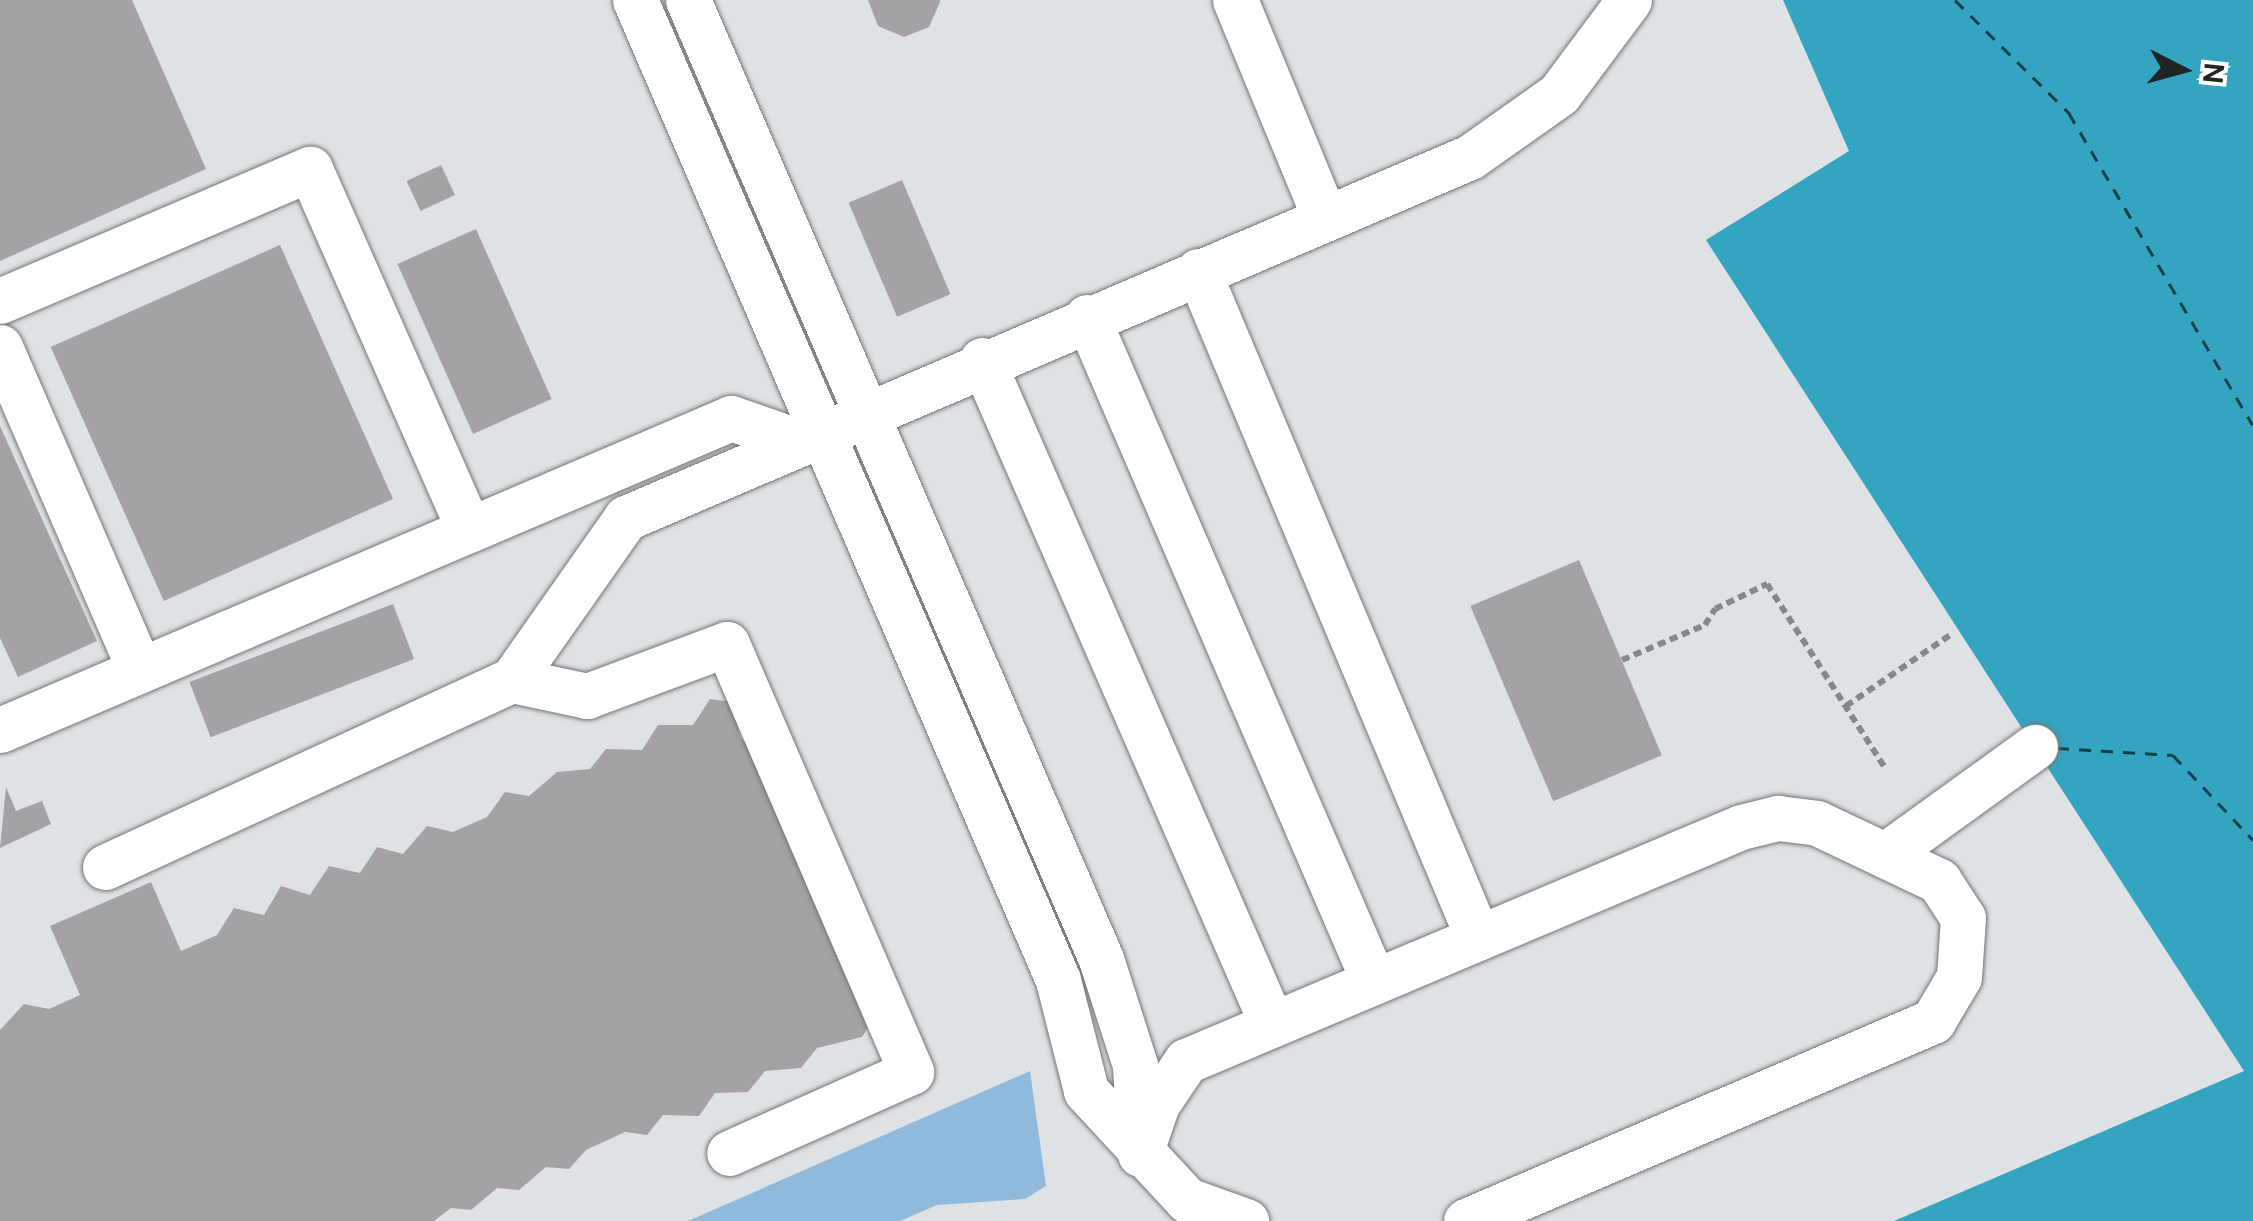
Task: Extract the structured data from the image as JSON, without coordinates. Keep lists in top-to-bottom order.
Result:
{
  "north": "right"
}
